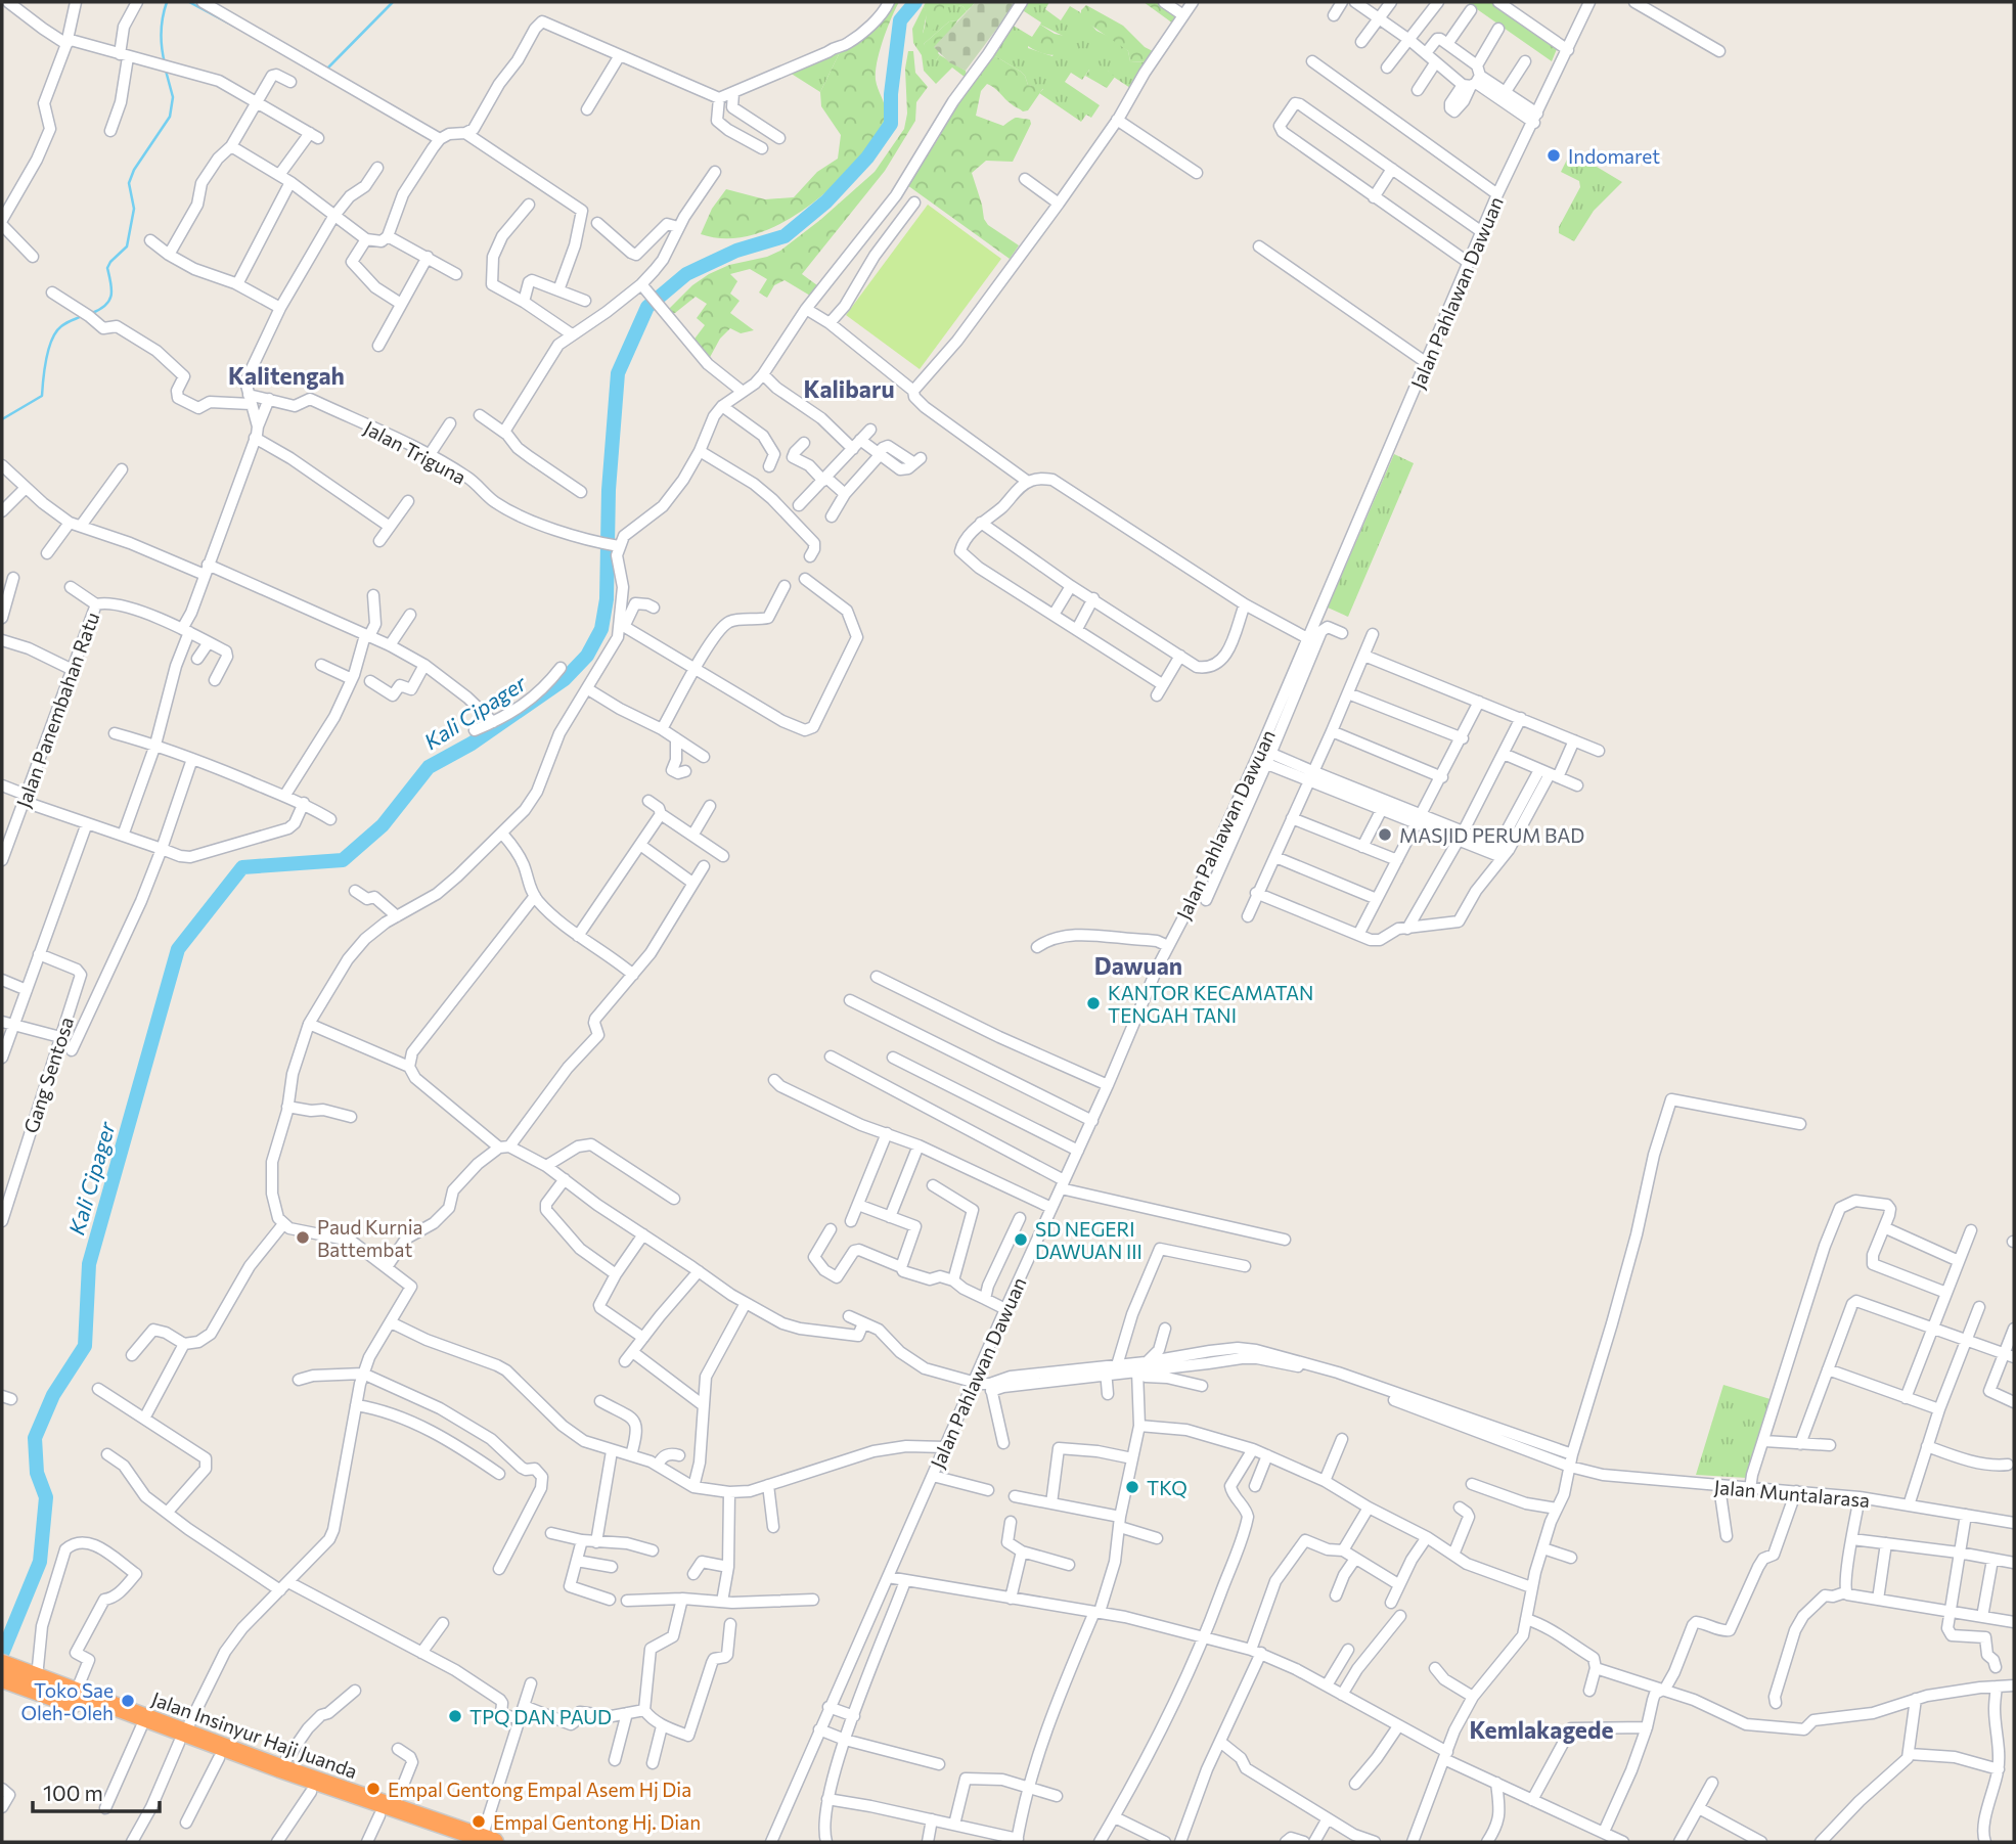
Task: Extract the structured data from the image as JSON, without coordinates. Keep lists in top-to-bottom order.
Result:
{
  "streets": {
    "highway": ["Jalan Insinyur Haji Juanda"],
    "street": [
      "Jalan Pahlawan Dawuan",
      "Jalan Triguna",
      "Jalan Panembahan Ratu",
      "Gang Sentosa",
      "Jalan Muntalarasa"
    ]
  },
  "districts": [
    "Kalitengah",
    "Kalibaru",
    "Dawuan",
    "Kemlakagede"
  ],
  "water": ["Kali Cipager"],
  "places": [
    "Indomaret",
    "MASJID PERUM BAD",
    "KANTOR KECAMATAN TENGAH TANI",
    "Paud Kurnia Battembat",
    "SD NEGERI DAWUAN III",
    "TKQ",
    "Toko Sae Oleh-Oleh",
    "TPQ DAN PAUD",
    "Empal Gentong Empal Asem Hj Dia",
    "Empal Gentong Hj. Dian"
  ],
  "scale_bar": "100 m"
}
